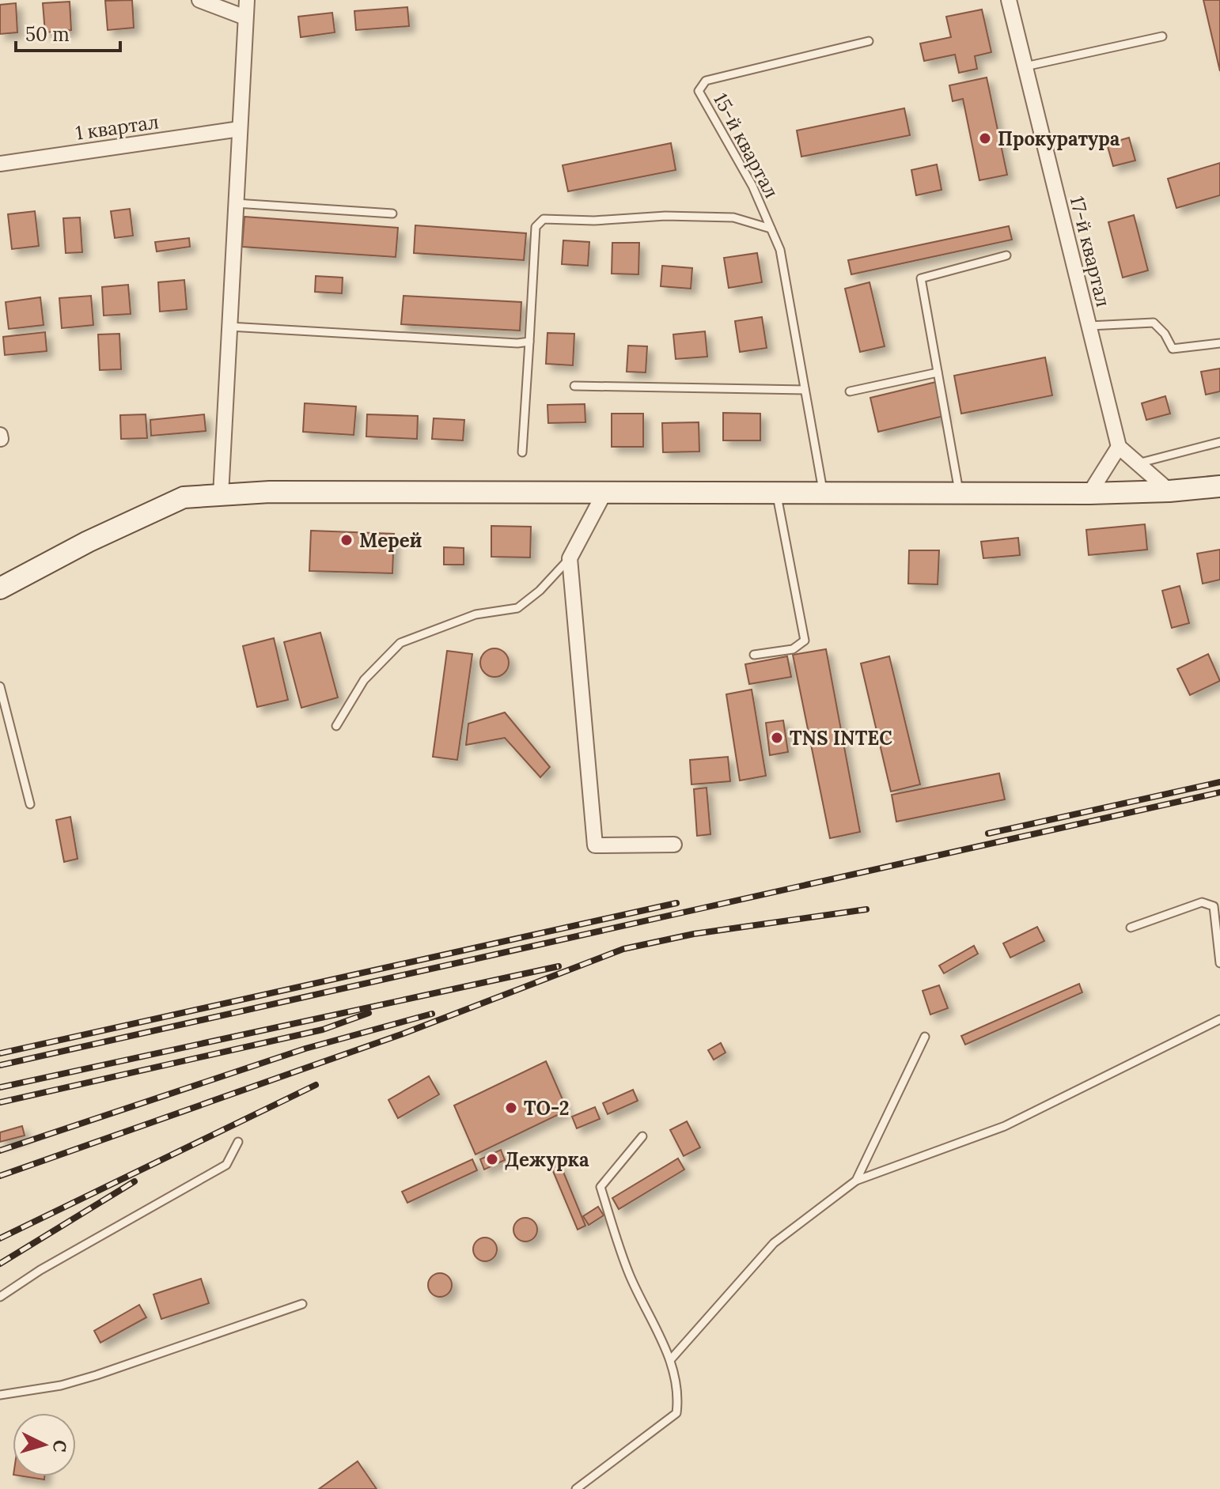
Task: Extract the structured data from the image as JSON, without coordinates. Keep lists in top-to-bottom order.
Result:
{
  "streets": {
    "street": ["1 квартал", "17-й квартал"],
    "lane": ["15-й квартал"]
  },
  "places": [
    "Прокуратура",
    "Мерей",
    "TNS INTEC",
    "ТО-2",
    "Дежурка"
  ],
  "scale_bar": "50 m",
  "north": "right"
}
